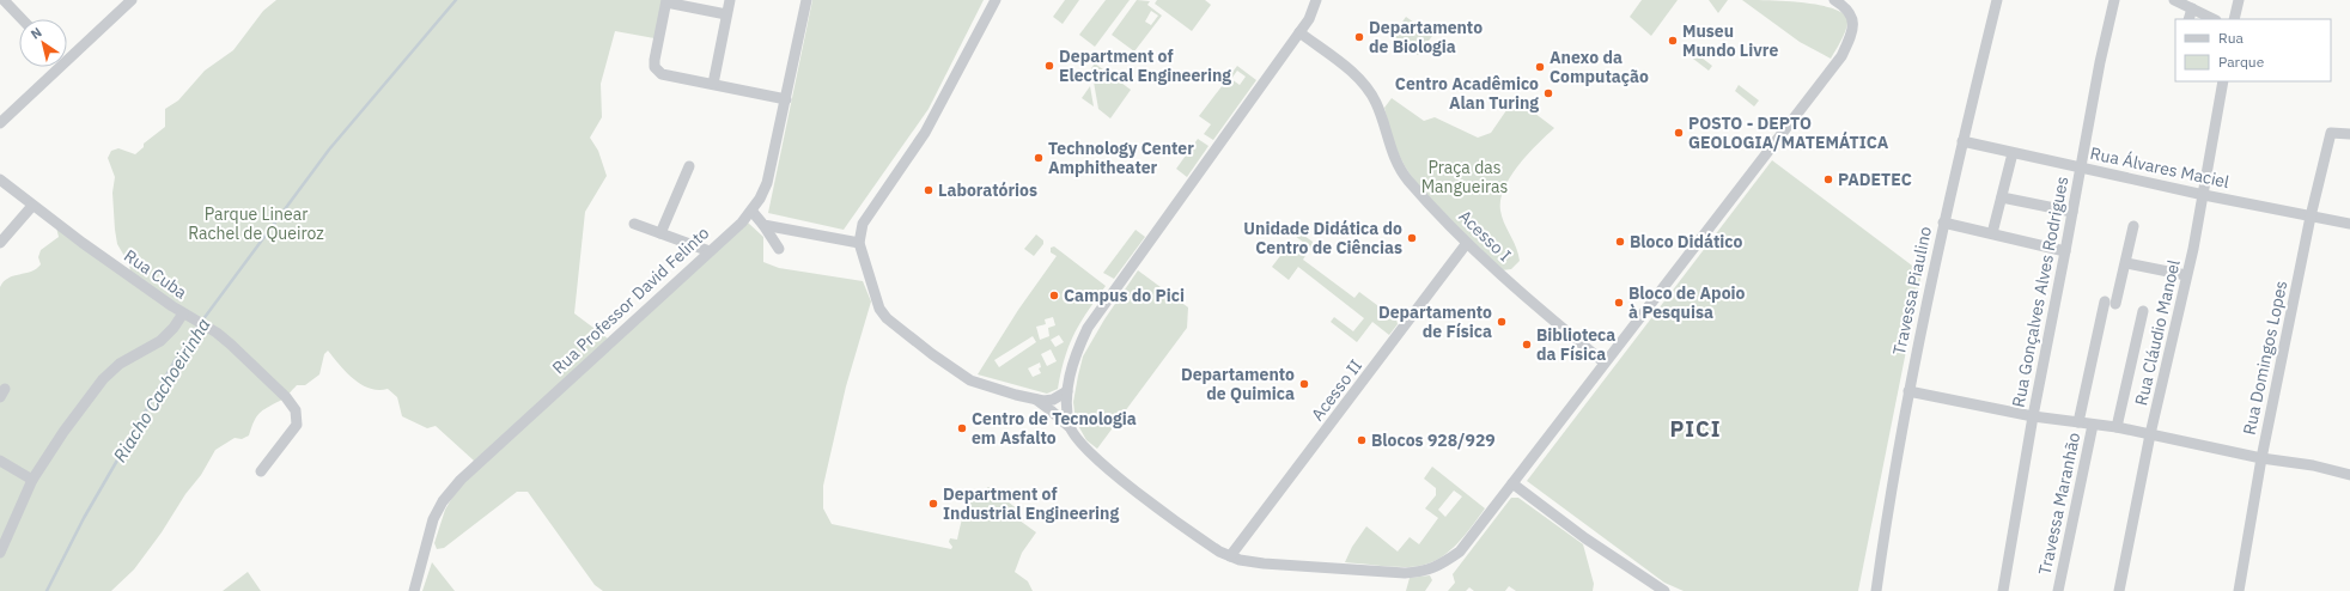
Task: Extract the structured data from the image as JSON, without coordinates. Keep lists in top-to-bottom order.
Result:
{
  "streets": {
    "street": [
      "Rua Álvares Maciel",
      "Acesso I",
      "Rua Cuba",
      "Travessa Piaulino",
      "Rua Gonçalves Alves Rodrigues",
      "Rua Professor David Felinto",
      "Rua Cláudio Manoel",
      "Rua Domingos Lopes",
      "Acesso II",
      "Travessa Maranhão"
    ]
  },
  "crossings": [
    ["Rua Álvares Maciel", "Travessa Piaulino"],
    ["Rua Álvares Maciel", "Rua Gonçalves Alves Rodrigues"],
    ["Rua Álvares Maciel", "Rua Cláudio Manoel"],
    ["Rua Álvares Maciel", "Rua Domingos Lopes"],
    ["Acesso I", "Acesso II"]
  ],
  "districts": ["PICI"],
  "water": ["Riacho Cachoeirinha"],
  "parks": ["Praça das Mangueiras", "Parque Linear Rachel de Queiroz"],
  "places": [
    "Departamento de Biologia",
    "Museu Mundo Livre",
    "Department of Electrical Engineering",
    "Anexo da Computação",
    "Centro Acadêmico Alan Turing",
    "POSTO - DEPTO GEOLOGIA/MATEMÁTICA",
    "Technology Center Amphitheater",
    "PADETEC",
    "Laboratórios",
    "Unidade Didática do Centro de Ciências",
    "Bloco Didático",
    "Campus do Pici",
    "Bloco de Apoio à Pesquisa",
    "Departamento de Física",
    "Biblioteca da Física",
    "Departamento de Quimica",
    "Centro de Tecnologia em Asfalto",
    "Blocos 928/929",
    "Department of Industrial Engineering"
  ],
  "legend": ["Rua", "Parque"],
  "north": "top left"
}
